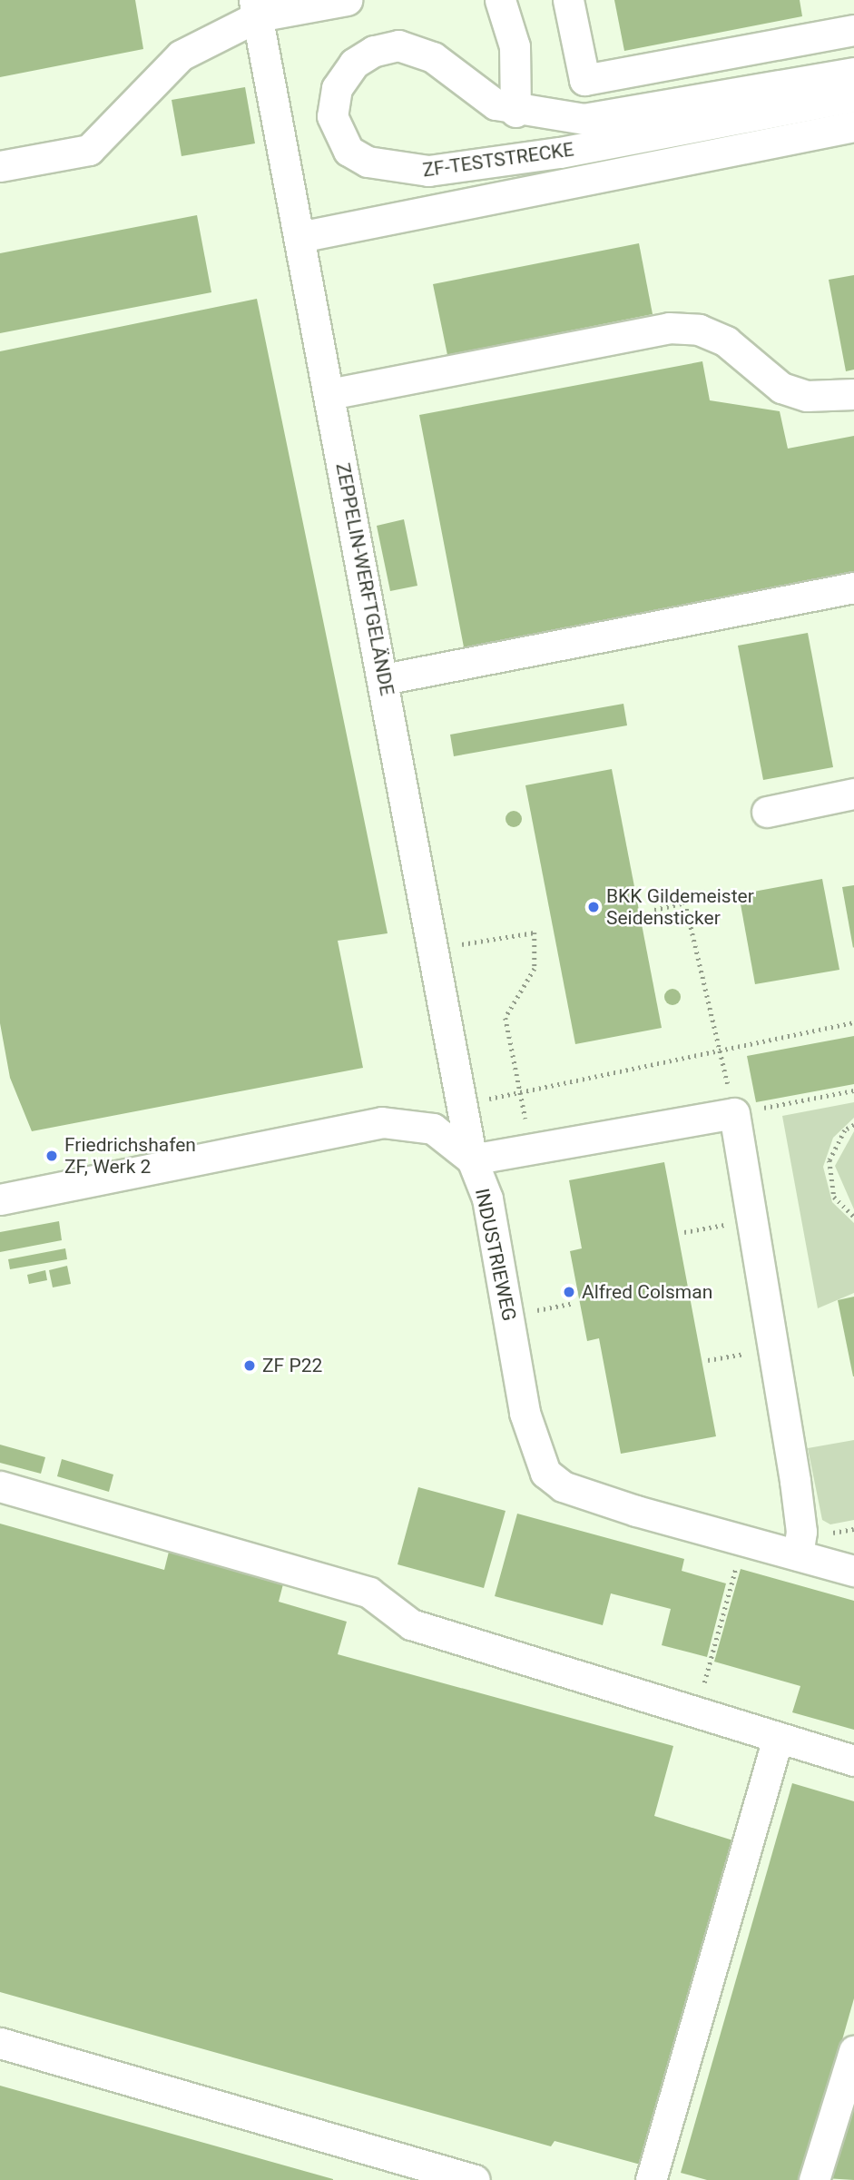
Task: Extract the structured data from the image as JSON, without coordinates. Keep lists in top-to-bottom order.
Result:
{
  "streets": {
    "street": ["ZF-TESTSTRECKE", "ZEPPELIN-WERFTGELÄNDE", "INDUSTRIEWEG"]
  },
  "crossings": [
    ["ZEPPELIN-WERFTGELÄNDE", "INDUSTRIEWEG"]
  ],
  "places": [
    "BKK Gildemeister Seidensticker",
    "Friedrichshafen ZF, Werk 2",
    "Alfred Colsman",
    "ZF P22"
  ]
}
